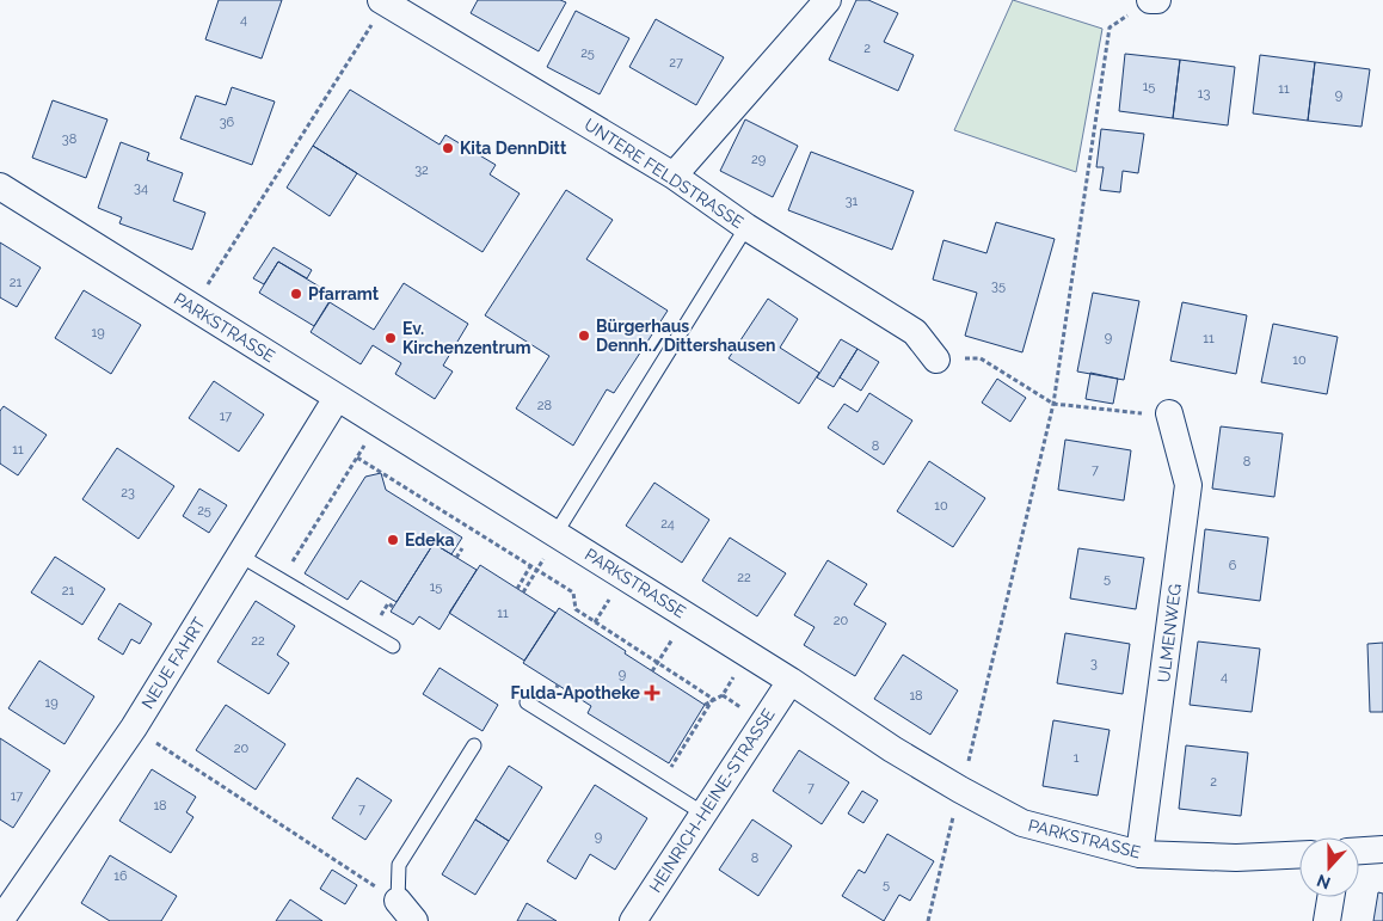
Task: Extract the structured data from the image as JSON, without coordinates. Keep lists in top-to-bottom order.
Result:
{
  "streets": {
    "street": [
      "UNTERE FELDSTRASSE",
      "PARKSTRASSE",
      "ULMENWEG",
      "NEUE FAHRT",
      "HEINRICH-HEINE-STRASSE"
    ]
  },
  "crossings": [
    ["PARKSTRASSE", "ULMENWEG"],
    ["PARKSTRASSE", "NEUE FAHRT"],
    ["PARKSTRASSE", "HEINRICH-HEINE-STRASSE"]
  ],
  "places": {
    "other": [
      "Kita DennDitt",
      "Pfarramt",
      "Bürgerhaus Dennh./Dittershausen",
      "Ev. Kirchenzentrum",
      "Edeka"
    ],
    "health": ["Fulda-Apotheke"]
  },
  "house_numbers": [
    "4",
    "2",
    "25",
    "27",
    "15",
    "11",
    "13",
    "9",
    "36",
    "38",
    "29",
    "32",
    "34",
    "31",
    "21",
    "35",
    "19",
    "9",
    "11",
    "10",
    "28",
    "17",
    "8",
    "11",
    "8",
    "7",
    "23",
    "10",
    "25",
    "24",
    "6",
    "22",
    "5",
    "15",
    "21",
    "11",
    "20",
    "22",
    "3",
    "9",
    "4",
    "18",
    "19",
    "20",
    "1",
    "2",
    "7",
    "17",
    "18",
    "7",
    "9",
    "8",
    "16",
    "5"
  ],
  "north": "bottom"
}
